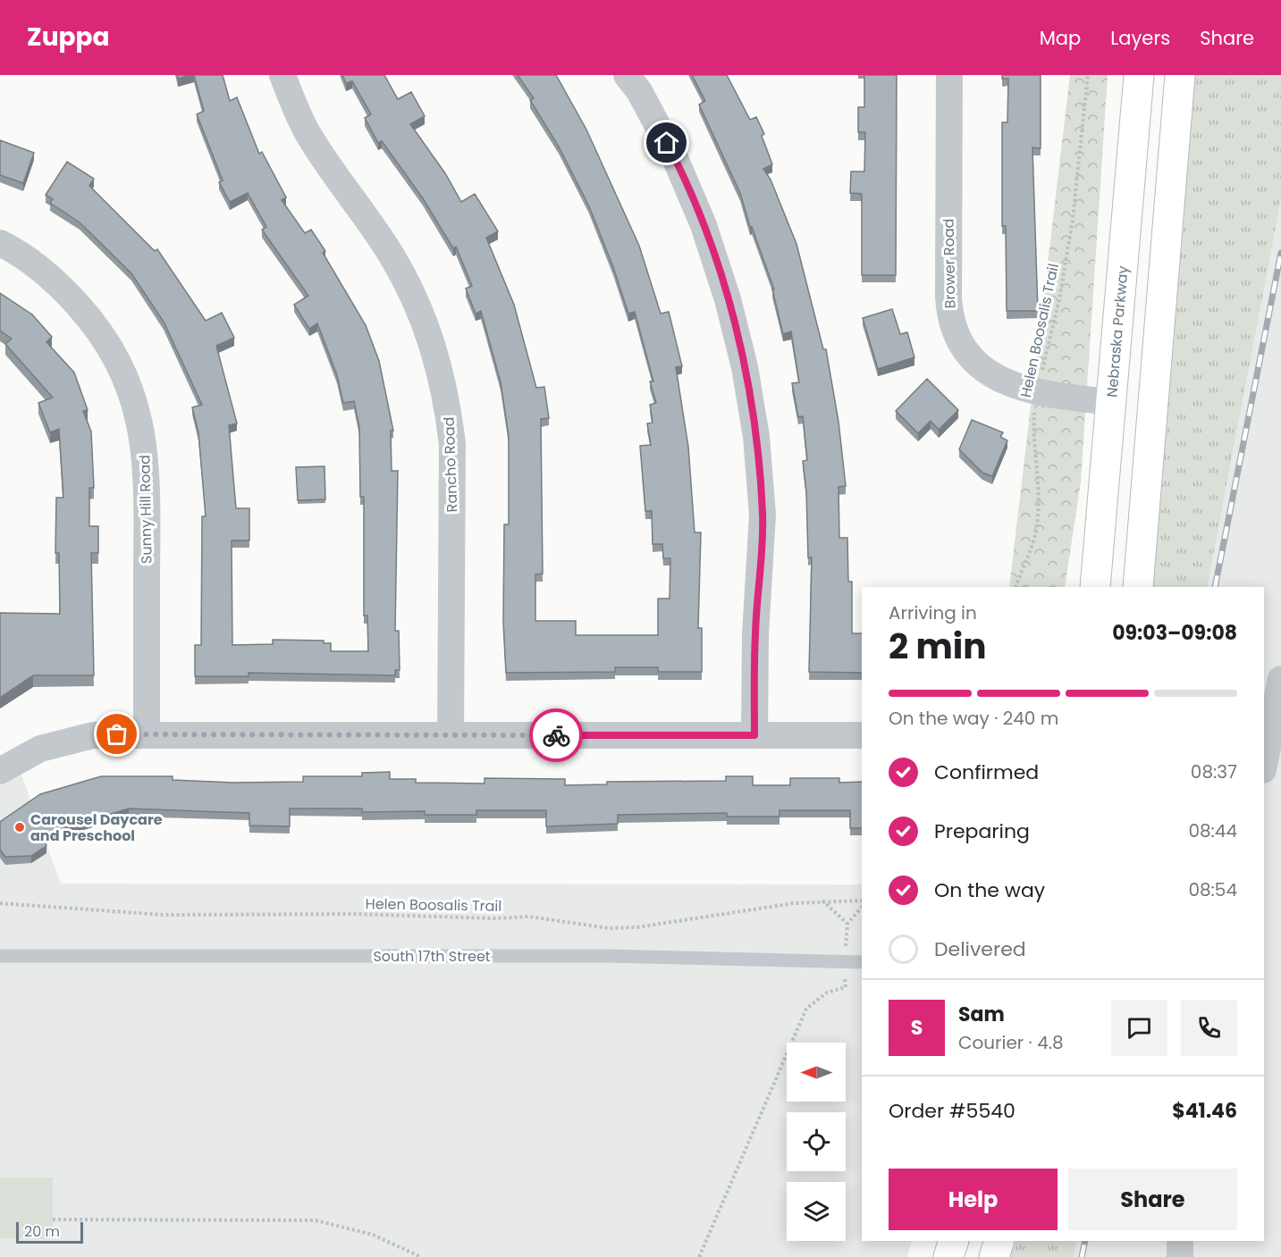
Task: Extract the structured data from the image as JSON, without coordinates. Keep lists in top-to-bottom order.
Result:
{
  "streets": {
    "main road": ["Nebraska Parkway"],
    "street": ["Brower Road", "Rancho Road", "Sunny Hill Road"],
    "lane": ["South 17th Street"],
    "path": ["Helen Boosalis Trail"]
  },
  "crossings": [
    ["Brower Road", "Helen Boosalis Trail"],
    ["Brower Road", "Nebraska Parkway"]
  ],
  "places": ["Carousel Daycare and Preschool"],
  "scale_bar": "20 m",
  "north": "left",
  "page": {
    "header": "Zuppa",
    "nav": ["Map", "Layers", "Share"],
    "heading": ["2 min", "Arriving in", "09:03–09:08"],
    "panel": [
      "Sam",
      "Courier · 4.8",
      "Order #5540",
      "$41.46"
    ],
    "bar": "On the way · 240 m",
    "list": [
      ["Confirmed", "08:37"],
      ["Preparing", "08:44"],
      ["On the way", "08:54"],
      "Delivered"
    ],
    "round": "S",
    "buttons": ["Help", "Share"],
    "scale": "20 m"
  }
}
